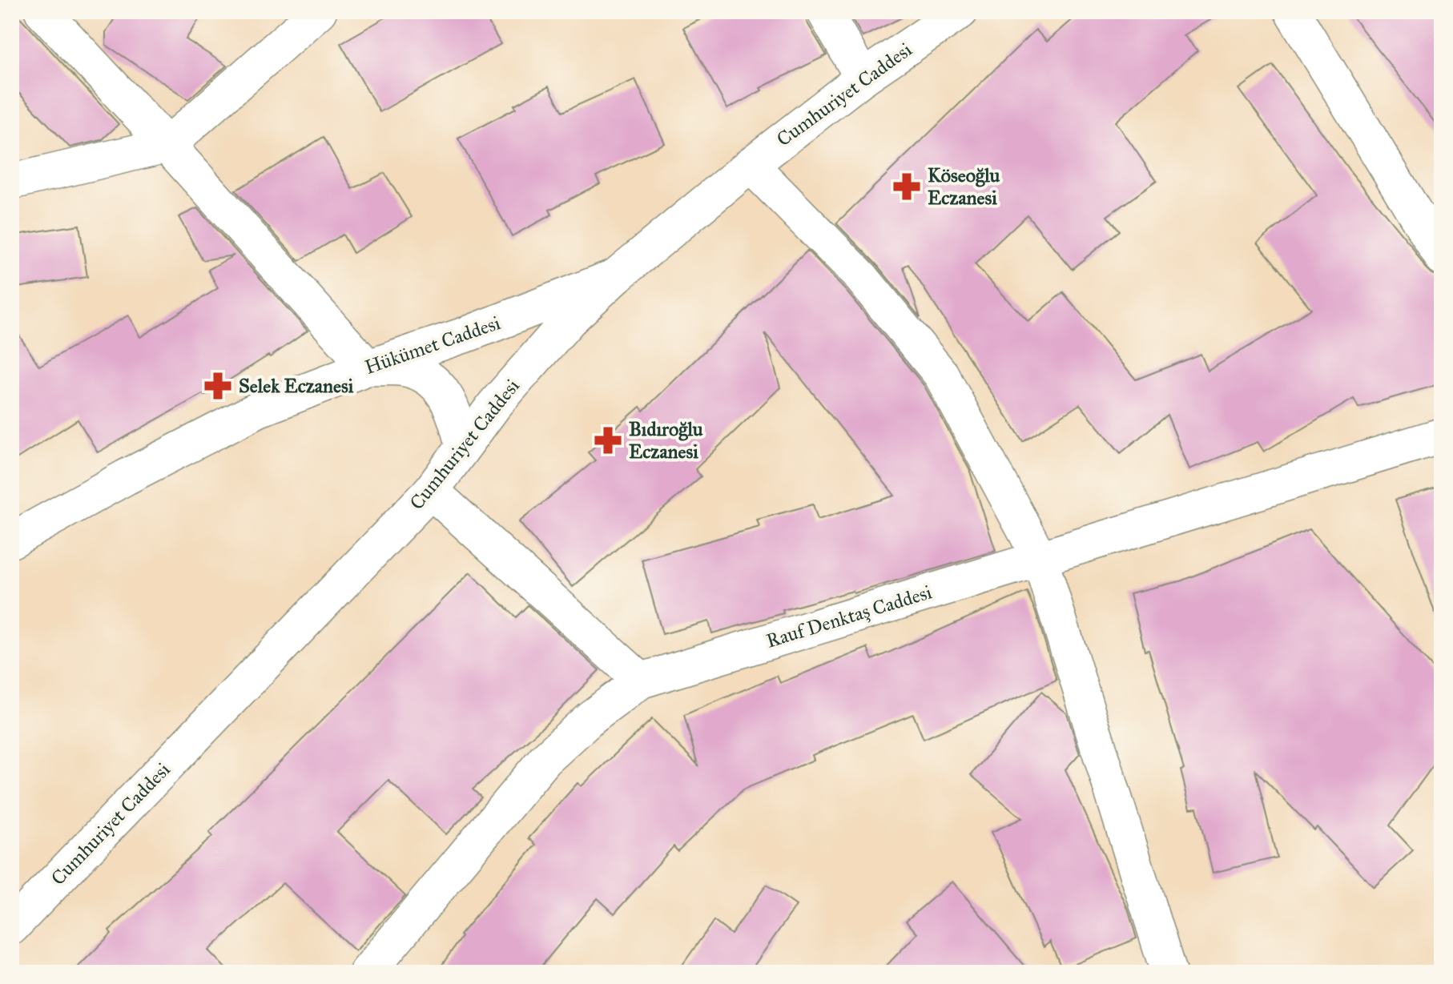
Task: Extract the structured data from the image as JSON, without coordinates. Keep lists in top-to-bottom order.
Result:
{
  "streets": {
    "street": ["Cumhuriyet Caddesi", "Hükümet Caddesi", "Rauf Denktaş Caddesi"]
  },
  "crossings": [
    ["Cumhuriyet Caddesi", "Hükümet Caddesi"]
  ],
  "places": {
    "pharmacy": ["Köseoğlu Eczanesi", "Selek Eczanesi", "Bıdıroğlu Eczanesi"]
  }
}
